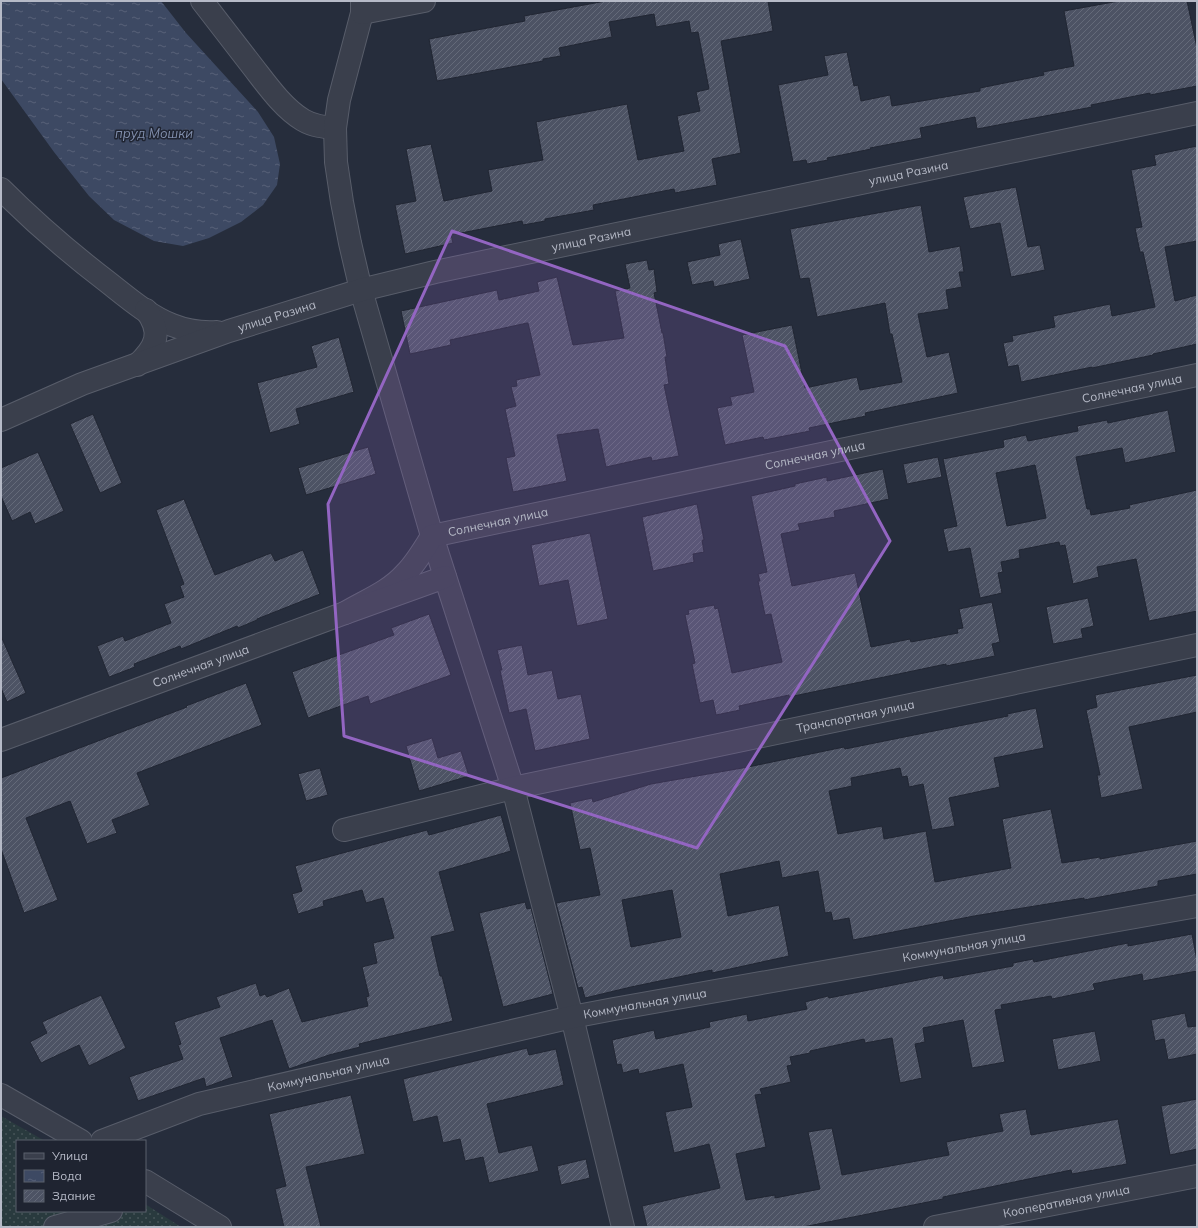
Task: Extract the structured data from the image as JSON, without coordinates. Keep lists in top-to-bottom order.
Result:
{
  "streets": {
    "street": [
      "улица Разина",
      "Солнечная улица",
      "Транспортная улица",
      "Коммунальная улица",
      "Кооперативная улица"
    ]
  },
  "water": ["пруд Мошки"],
  "legend": ["Улица", "Вода", "Здание"]
}
